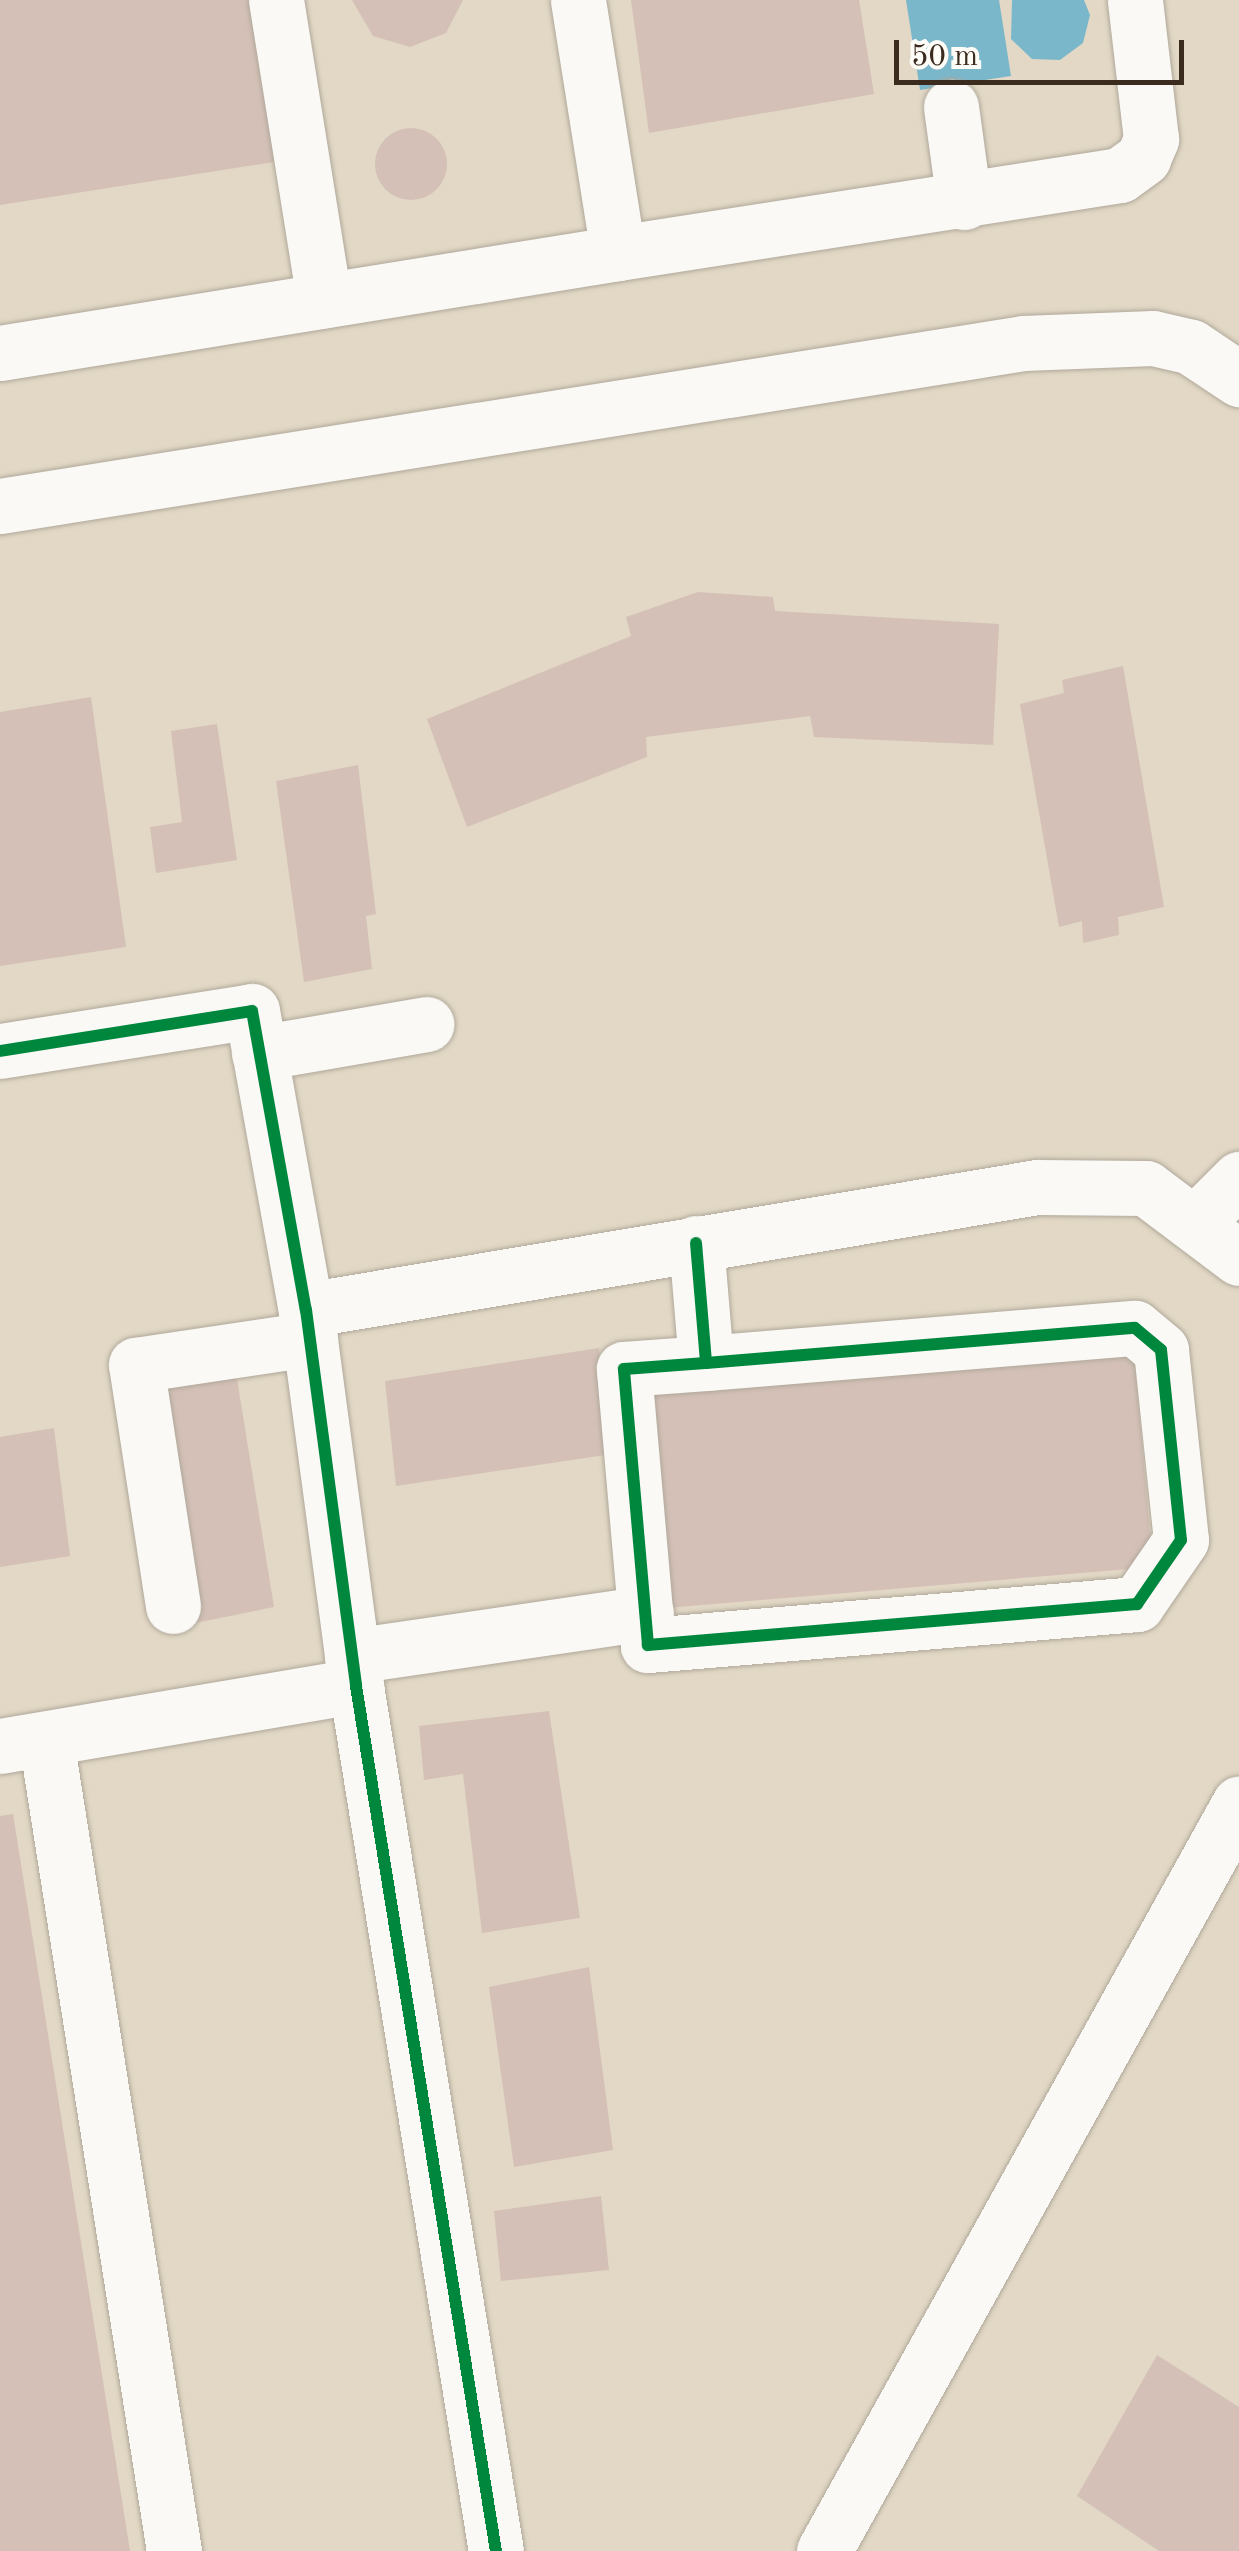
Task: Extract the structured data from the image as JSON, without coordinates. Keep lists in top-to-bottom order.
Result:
{
  "scale_bar": "50 m"
}
